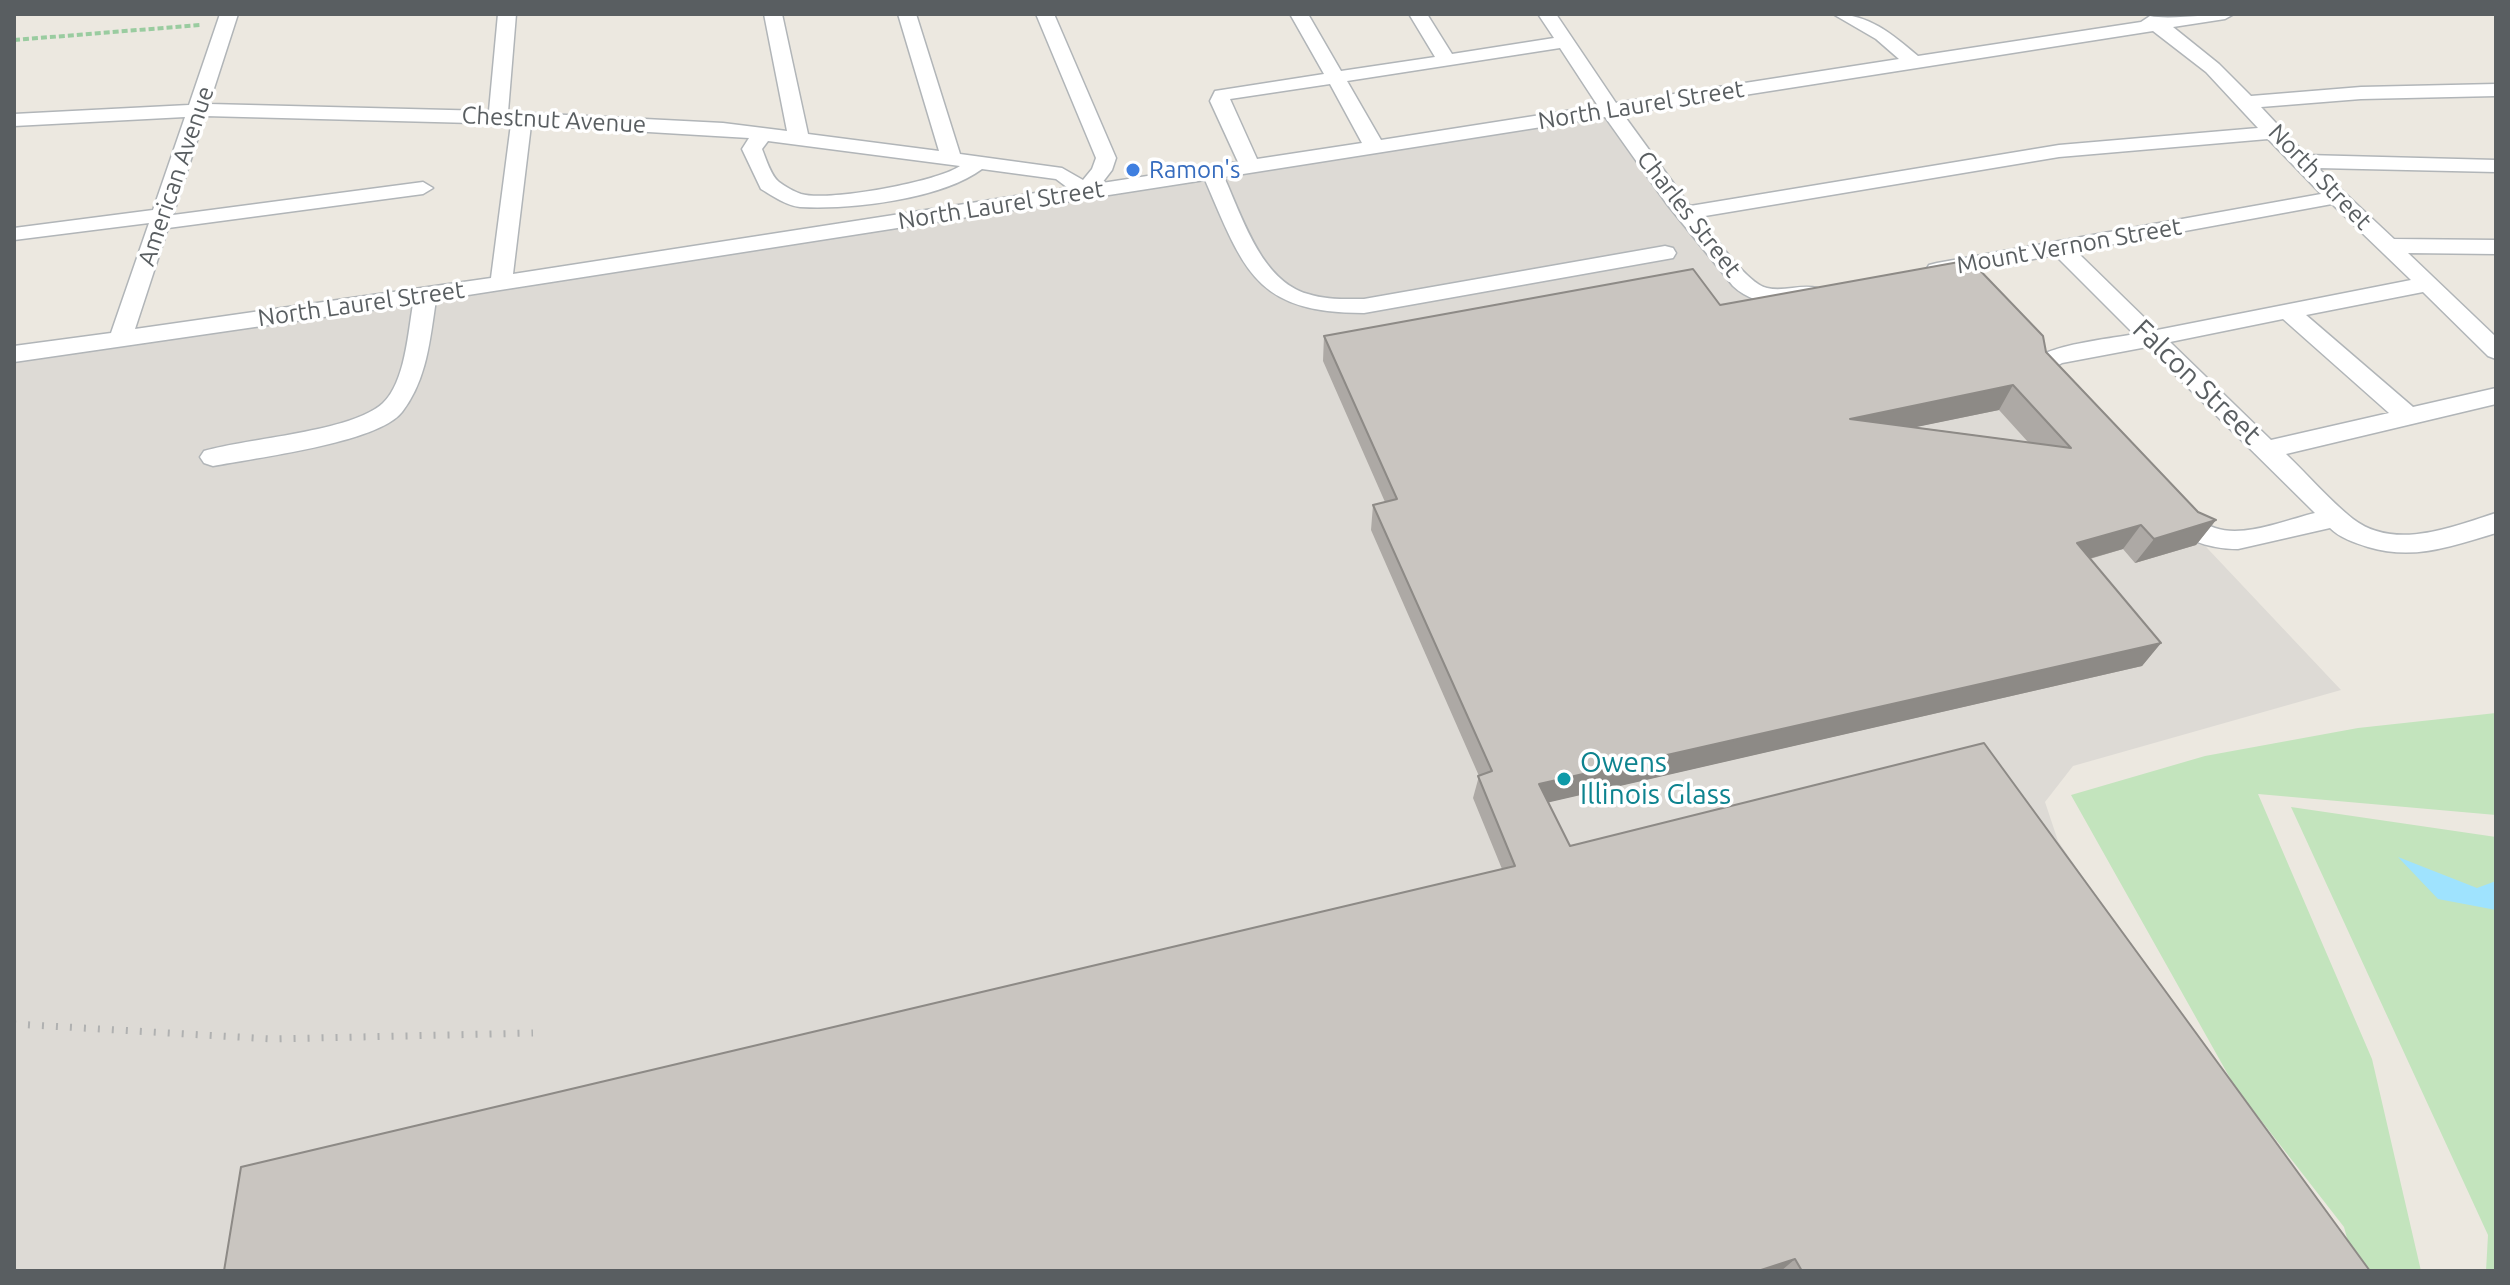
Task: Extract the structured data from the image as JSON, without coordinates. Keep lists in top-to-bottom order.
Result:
{
  "streets": {
    "street": [
      "North Laurel Street",
      "Chestnut Avenue",
      "American Avenue",
      "North Street",
      "Charles Street",
      "Mount Vernon Street",
      "Falcon Street"
    ]
  },
  "crossings": [
    ["North Laurel Street", "Chestnut Avenue"],
    ["North Laurel Street", "American Avenue"],
    ["North Laurel Street", "North Street"],
    ["North Laurel Street", "Charles Street"],
    ["Chestnut Avenue", "American Avenue"],
    ["North Street", "Mount Vernon Street"],
    ["Mount Vernon Street", "Falcon Street"]
  ],
  "places": ["Ramon's", "Owens Illinois Glass"]
}
